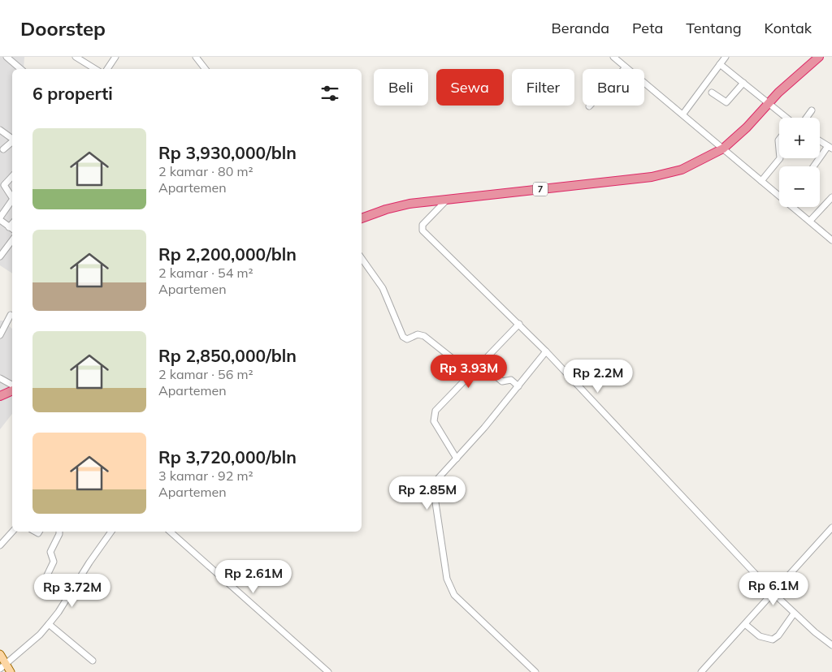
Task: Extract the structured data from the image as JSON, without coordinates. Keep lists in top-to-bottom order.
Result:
{
  "streets": {
    "highway": ["7"]
  },
  "page": {
    "header": "Doorstep",
    "nav": [
      "Beranda",
      "Peta",
      "Tentang",
      "Kontak"
    ],
    "chip": [
      "Beli",
      "Sewa",
      "Filter",
      "Baru"
    ],
    "heading": "6 properti",
    "map_buttons": ["+", "−"],
    "list": [
      {
        "name": "Rp 3,930,000/bln",
        "note": "2 kamar · 80 m² · Apartemen"
      },
      {
        "name": "Rp 2,200,000/bln",
        "note": "2 kamar · 54 m² · Apartemen"
      },
      {
        "name": "Rp 2,850,000/bln",
        "note": "2 kamar · 56 m² · Apartemen"
      },
      {
        "name": "Rp 3,720,000/bln",
        "note": "3 kamar · 92 m² · Apartemen"
      }
    ],
    "price": [
      "Rp 3.93M",
      "Rp 2.2M",
      "Rp 2.85M",
      "Rp 2.61M",
      "Rp 6.1M",
      "Rp 3.72M"
    ]
  }
}
